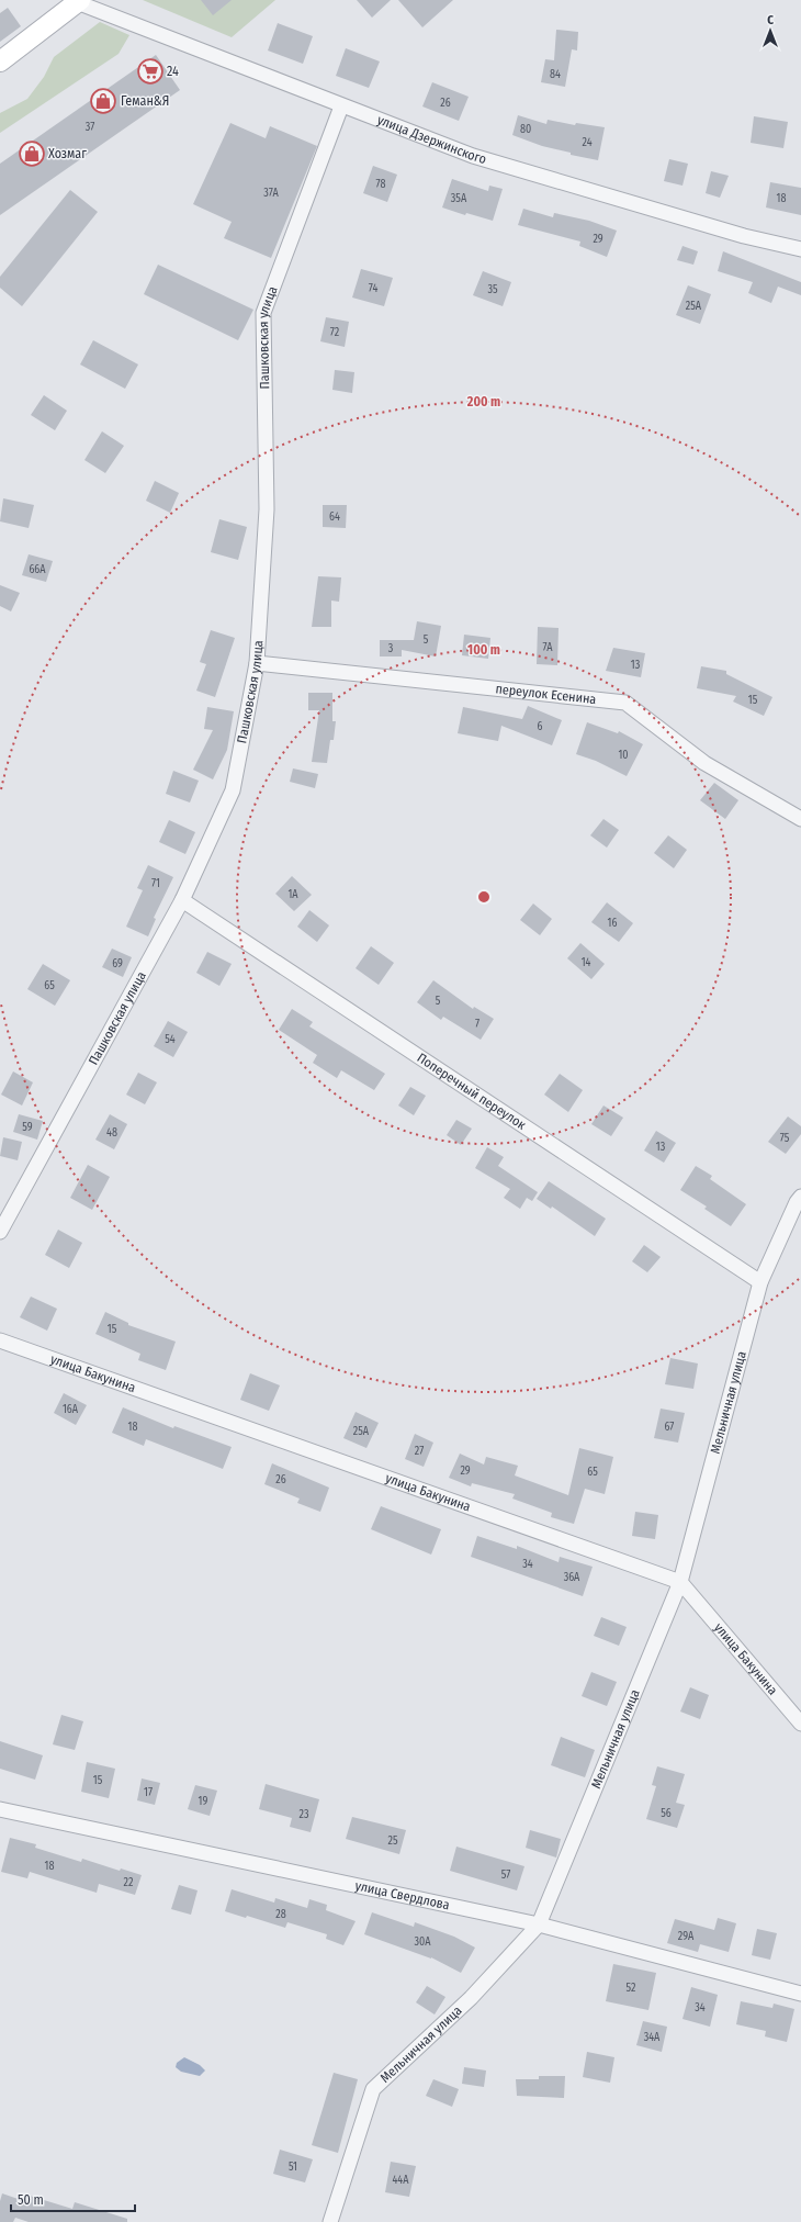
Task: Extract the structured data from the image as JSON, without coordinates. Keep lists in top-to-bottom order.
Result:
{
  "streets": {
    "street": [
      "улица Дзержинского",
      "Пашковская улица",
      "переулок Есенина",
      "Поперечный переулок",
      "улица Бакунина",
      "Мельничная улица",
      "улица Свердлова"
    ]
  },
  "crossings": [
    ["улица Дзержинского", "Пашковская улица"],
    ["Пашковская улица", "переулок Есенина"],
    ["Пашковская улица", "Поперечный переулок"],
    ["Поперечный переулок", "Мельничная улица"],
    ["улица Бакунина", "Мельничная улица"],
    ["Мельничная улица", "улица Свердлова"]
  ],
  "places": {
    "supermarket": ["24"],
    "shop": ["Геман&Я", "Хозмаг"]
  },
  "house_numbers": [
    "84",
    "26",
    "37",
    "80",
    "24",
    "78",
    "37А",
    "35А",
    "18",
    "29",
    "74",
    "35",
    "25А",
    "72",
    "64",
    "66А",
    "5",
    "7А",
    "3",
    "13",
    "15",
    "6",
    "10",
    "71",
    "1А",
    "16",
    "14",
    "69",
    "65",
    "5",
    "7",
    "54",
    "59",
    "48",
    "75",
    "13",
    "15",
    "16А",
    "18",
    "67",
    "25А",
    "27",
    "29",
    "65",
    "26",
    "34",
    "36А",
    "15",
    "17",
    "19",
    "56",
    "23",
    "25",
    "18",
    "57",
    "22",
    "28",
    "29А",
    "30А",
    "52",
    "34",
    "34А",
    "51",
    "44А"
  ],
  "scale_bar": "50 m",
  "north": "top",
  "rings": ["200 m", "100 m"]
}
